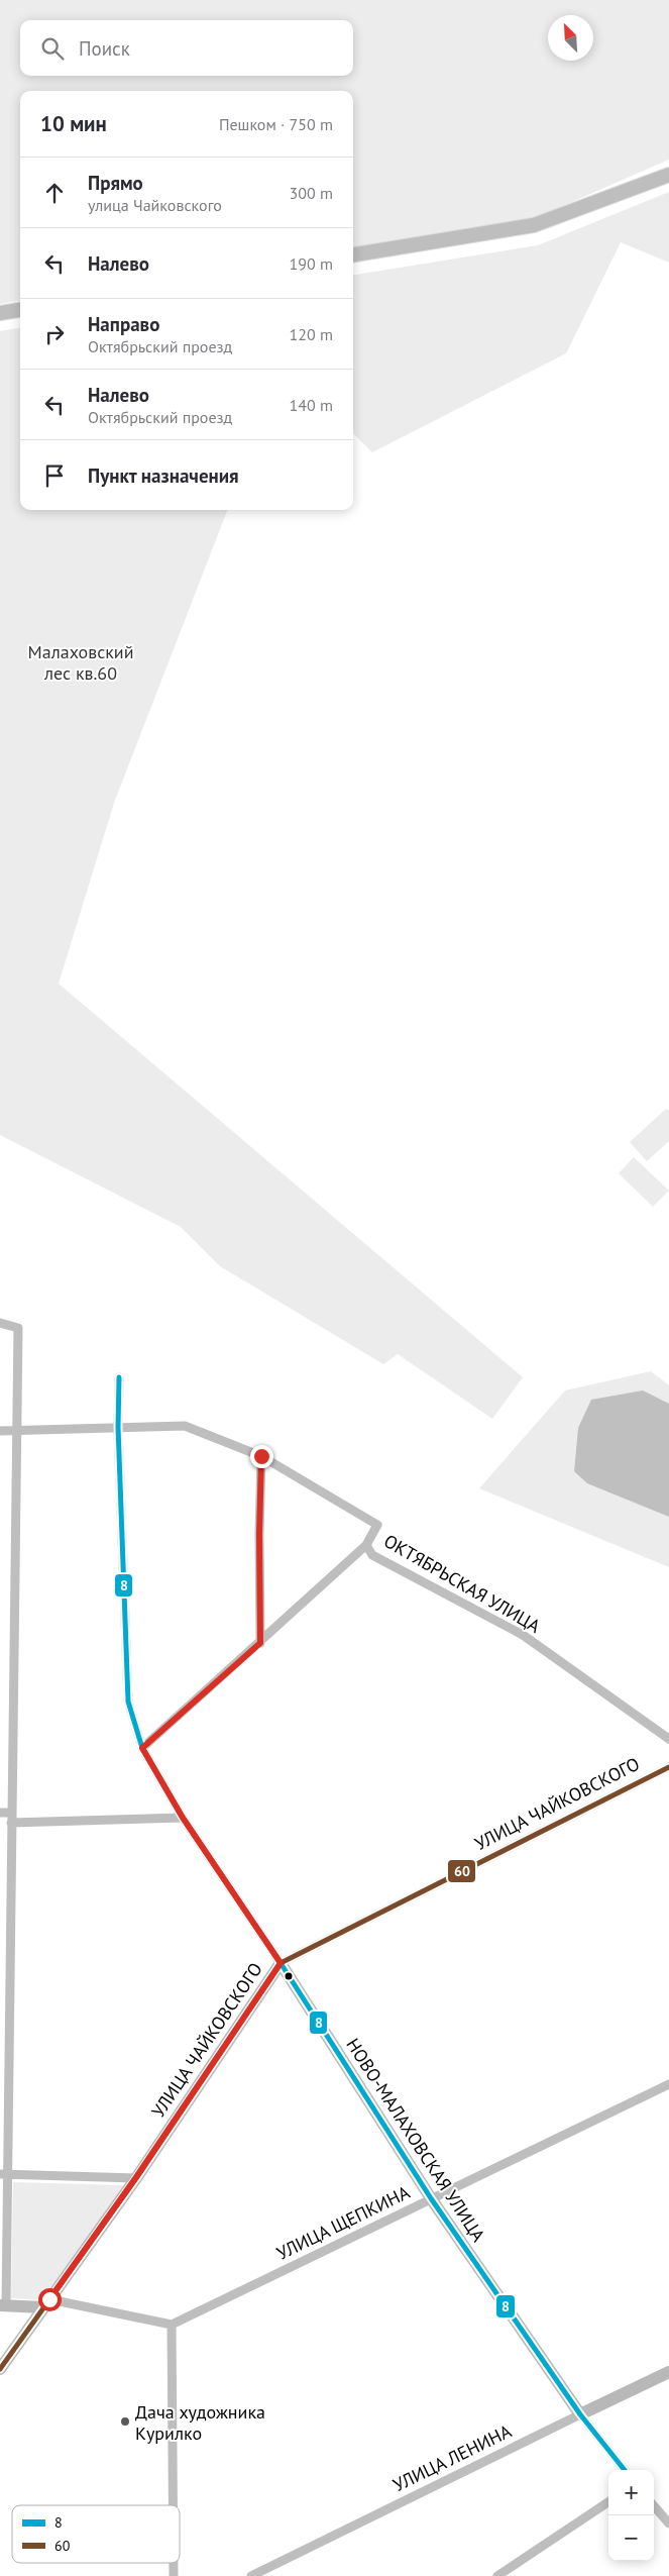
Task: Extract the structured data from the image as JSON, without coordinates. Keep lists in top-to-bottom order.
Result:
{
  "streets": {
    "street": [
      "ОКТЯБРЬСКАЯ УЛИЦА",
      "УЛИЦА ЧАЙКОВСКОГО",
      "НОВО-МАЛАХОВСКАЯ УЛИЦА",
      "УЛИЦА ЩЕПКИНА",
      "УЛИЦА ЛЕНИНА"
    ]
  },
  "crossings": [
    ["ОКТЯБРЬСКАЯ УЛИЦА", "НОВО-МАЛАХОВСКАЯ УЛИЦА"],
    ["УЛИЦА ЧАЙКОВСКОГО", "НОВО-МАЛАХОВСКАЯ УЛИЦА"],
    ["НОВО-МАЛАХОВСКАЯ УЛИЦА", "УЛИЦА ЩЕПКИНА"],
    ["НОВО-МАЛАХОВСКАЯ УЛИЦА", "УЛИЦА ЛЕНИНА"]
  ],
  "parks": ["Малаховский лес кв.60"],
  "places": ["Дача художника Курилко"],
  "lines": ["transit line 8", "transit line 60"],
  "legend": ["8", "60"],
  "north": "top left",
  "page": {
    "search": "Поиск",
    "heading": ["10 мин", "Пешком · 750 m"],
    "list": [
      ["Прямо", "улица Чайковского", "300 m"],
      ["Налево", "190 m"],
      ["Направо", "Октябрьский проезд", "120 m"],
      ["Налево", "Октябрьский проезд", "140 m"],
      "Пункт назначения"
    ],
    "map_buttons": ["+", "−"]
  }
}
